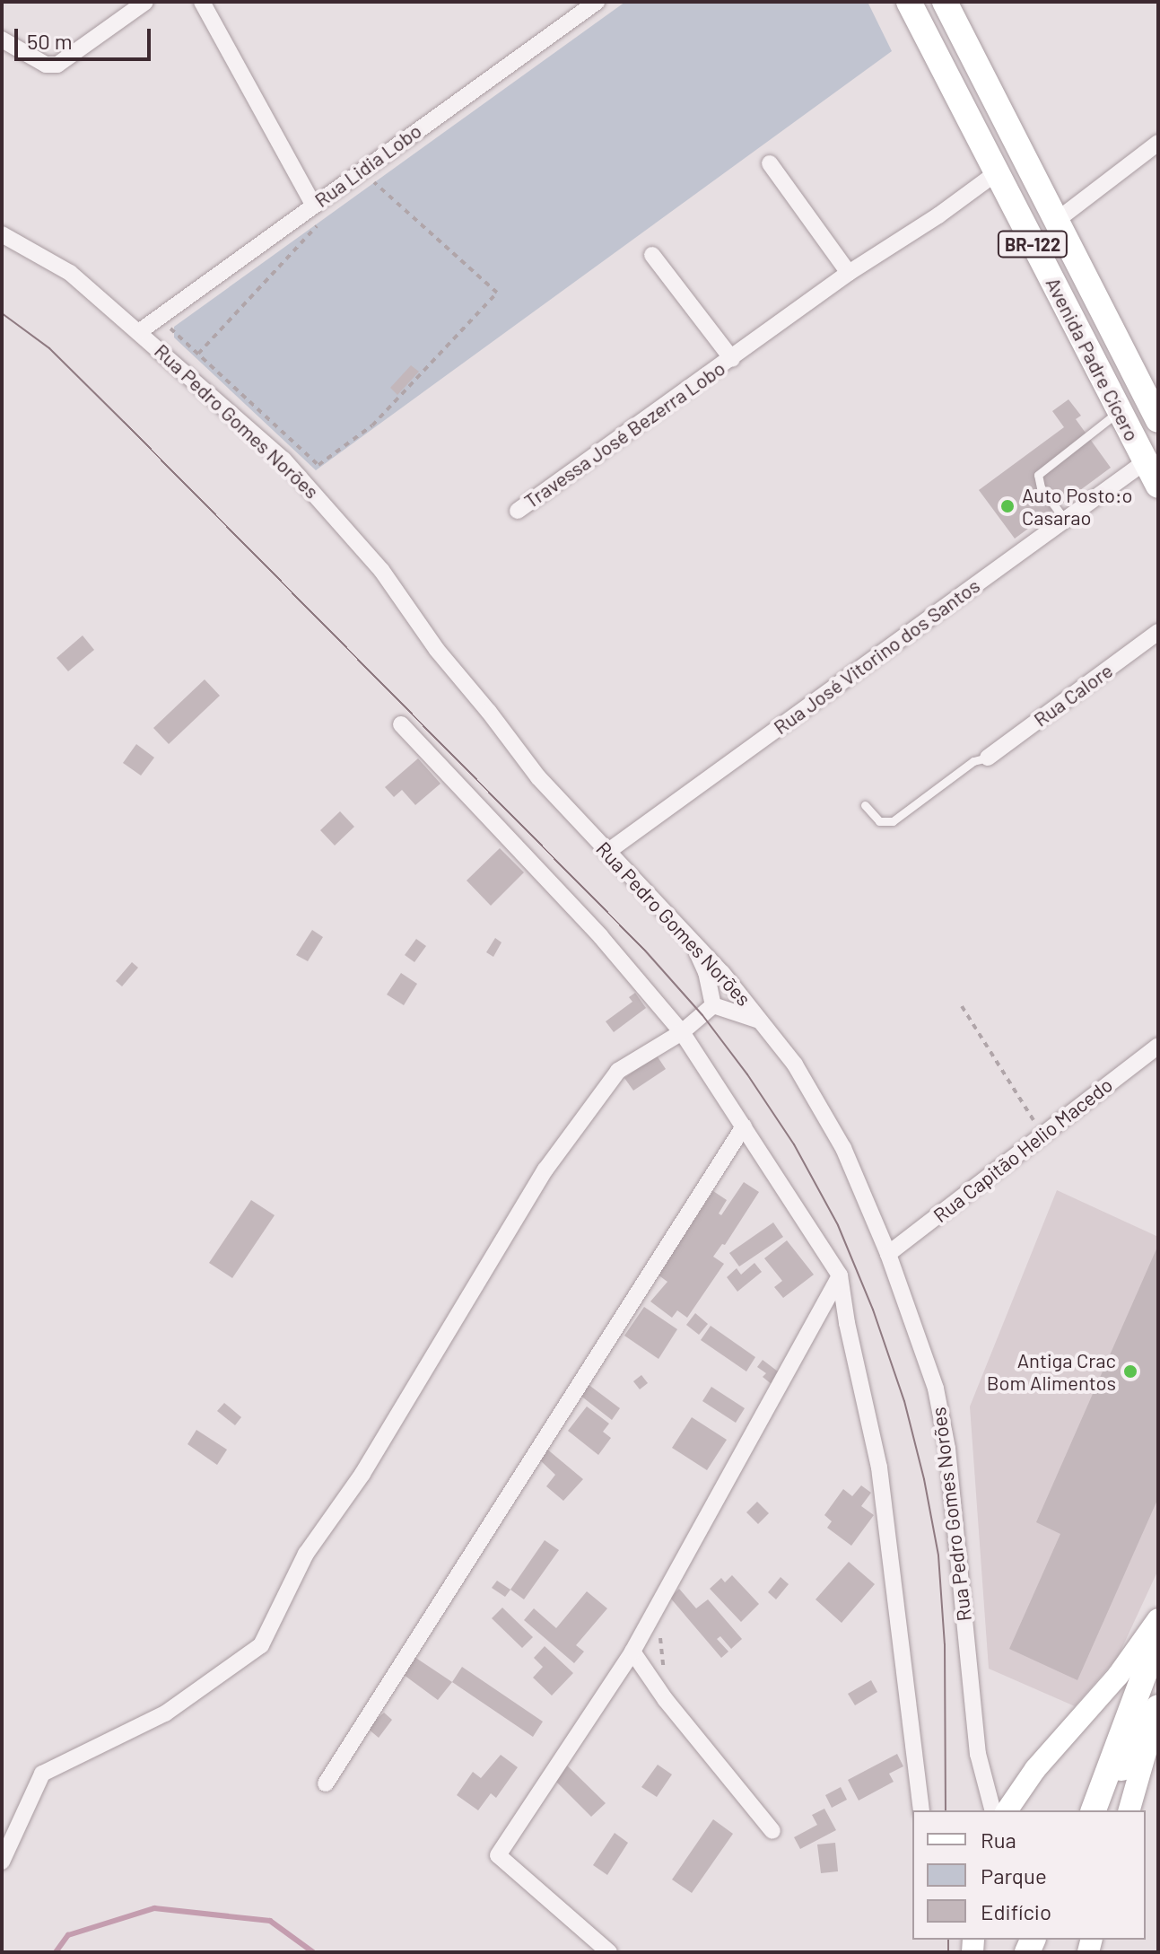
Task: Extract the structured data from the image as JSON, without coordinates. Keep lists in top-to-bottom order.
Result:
{
  "streets": {
    "highway": ["BR-122", "Avenida Padre Cícero"],
    "street": [
      "Rua Lidia Lobo",
      "Rua Pedro Gomes Norões",
      "Travessa José Bezerra Lobo",
      "Rua José Vitorino dos Santos",
      "Rua Calore",
      "Rua Capitão Helio Macedo"
    ]
  },
  "crossings": [
    ["Rua Lidia Lobo", "Rua Pedro Gomes Norões"],
    ["Avenida Padre Cícero", "Travessa José Bezerra Lobo"],
    ["Avenida Padre Cícero", "Rua José Vitorino dos Santos"],
    ["Rua Pedro Gomes Norões", "Rua José Vitorino dos Santos"],
    ["Rua Pedro Gomes Norões", "Rua Capitão Helio Macedo"]
  ],
  "places": ["Auto Posto:o Casarao", "Antiga Crac Bom Alimentos"],
  "legend": ["Rua", "Parque", "Edifício"],
  "scale_bar": "50 m"
}
